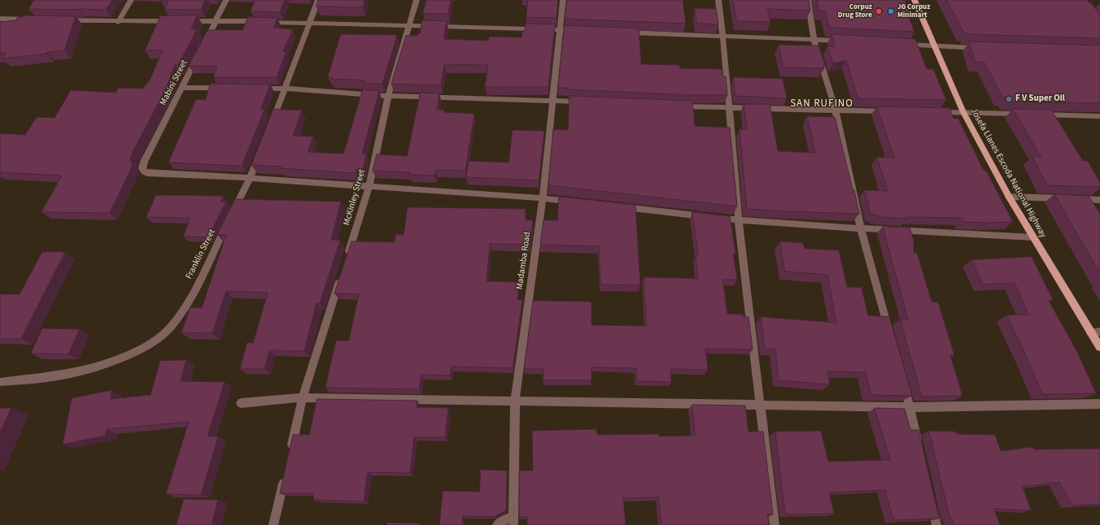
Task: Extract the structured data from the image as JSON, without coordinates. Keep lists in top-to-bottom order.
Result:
{
  "streets": {
    "main road": ["Josefa Llanes Escoda National Highway"],
    "street": [
      "Mabini Street",
      "McKinley Street",
      "Franklin Street",
      "Madamba Road"
    ]
  },
  "crossings": [
    ["Mabini Street", "Franklin Street"]
  ],
  "districts": ["SAN RUFINO"],
  "places": ["Corpuz Drug Store", "JG Corpuz Minimart", "F V Super Oil"]
}
